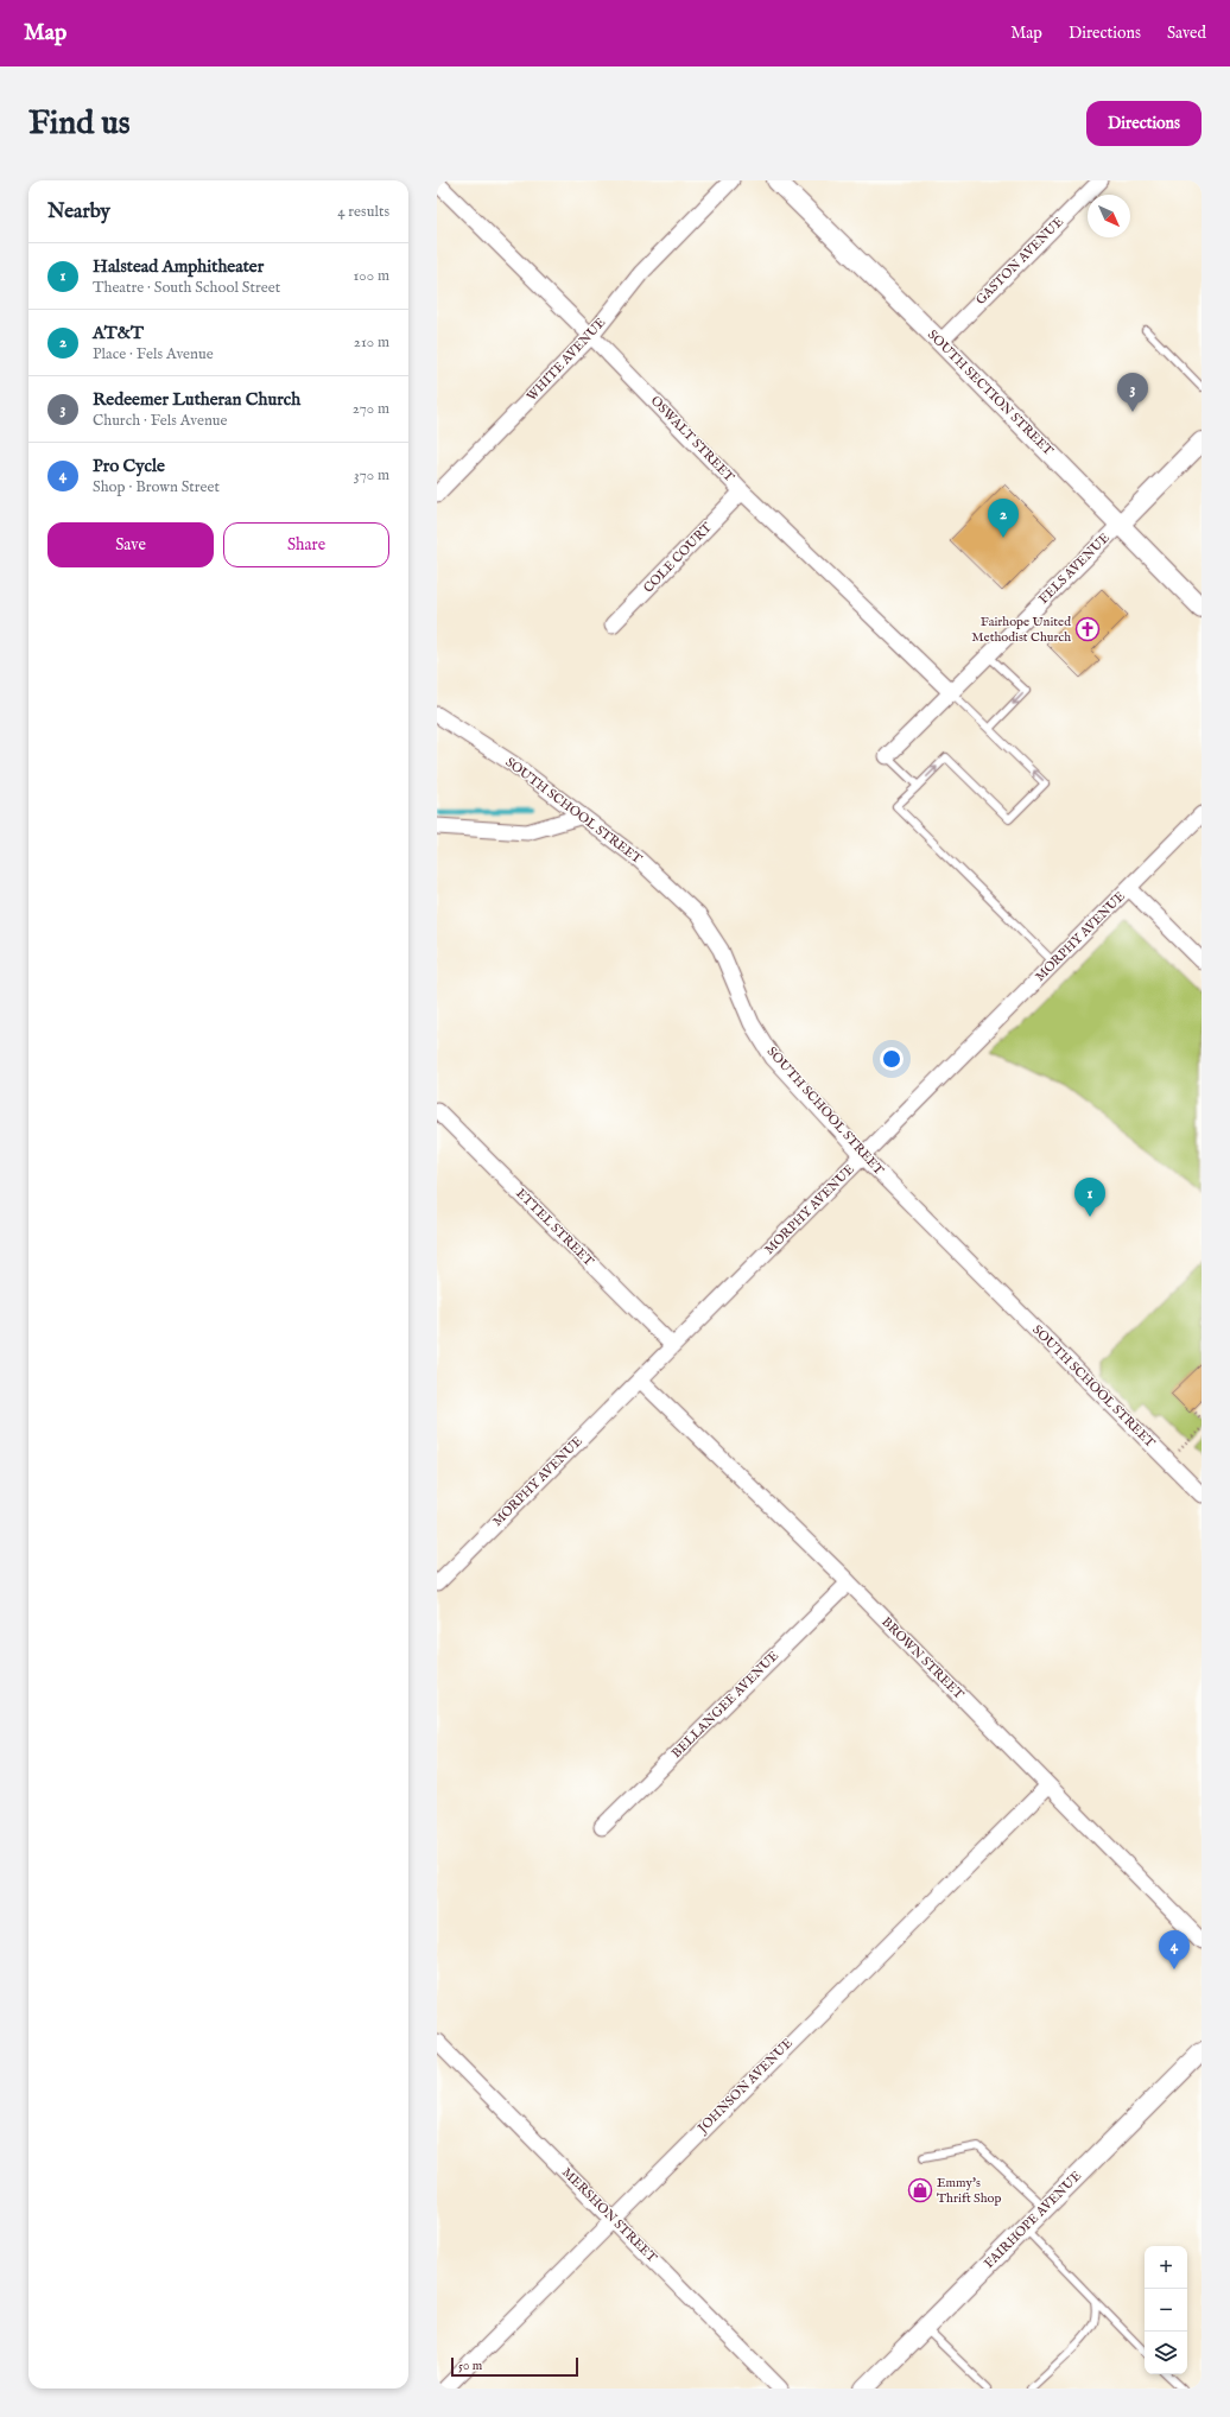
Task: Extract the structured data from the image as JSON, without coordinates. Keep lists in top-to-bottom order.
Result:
{
  "streets": {
    "street": [
      "GASTON AVENUE",
      "WHITE AVENUE",
      "SOUTH SECTION STREET",
      "OSWALT STREET",
      "COLE COURT",
      "FELS AVENUE",
      "SOUTH SCHOOL STREET",
      "MORPHY AVENUE",
      "ETTEL STREET",
      "BROWN STREET",
      "BELLANGEE AVENUE",
      "JOHNSON AVENUE",
      "MERSHON STREET",
      "FAIRHOPE AVENUE"
    ]
  },
  "crossings": [
    ["GASTON AVENUE", "SOUTH SECTION STREET"],
    ["WHITE AVENUE", "OSWALT STREET"],
    ["SOUTH SECTION STREET", "FELS AVENUE"],
    ["OSWALT STREET", "COLE COURT"],
    ["OSWALT STREET", "FELS AVENUE"],
    ["SOUTH SCHOOL STREET", "MORPHY AVENUE"],
    ["MORPHY AVENUE", "ETTEL STREET"],
    ["MORPHY AVENUE", "BROWN STREET"],
    ["BROWN STREET", "BELLANGEE AVENUE"],
    ["BROWN STREET", "JOHNSON AVENUE"],
    ["JOHNSON AVENUE", "MERSHON STREET"]
  ],
  "places": {
    "church": ["Fairhope United Methodist Church"],
    "shop": ["Emmy's Thrift Shop"]
  },
  "scale_bar": "50 m",
  "north": "bottom right",
  "page": {
    "header": "Map",
    "nav": ["Map", "Directions", "Saved"],
    "buttons": [
      "Directions",
      ["Save", "Share"]
    ],
    "title": "Find us",
    "heading": ["Nearby", "4 results"],
    "list": [
      {
        "mark": "1",
        "name": "Halstead Amphitheater",
        "note": "Theatre · South School Street",
        "value": "100 m"
      },
      {
        "mark": "2",
        "name": "AT&T",
        "note": "Place · Fels Avenue",
        "value": "210 m"
      },
      {
        "mark": "3",
        "name": "Redeemer Lutheran Church",
        "note": "Church · Fels Avenue",
        "value": "270 m"
      },
      {
        "mark": "4",
        "name": "Pro Cycle",
        "note": "Shop · Brown Street",
        "value": "370 m"
      }
    ],
    "pins": [
      "3",
      "2",
      "1",
      "4"
    ],
    "map_buttons": ["+", "−"],
    "scale": "50 m"
  }
}
